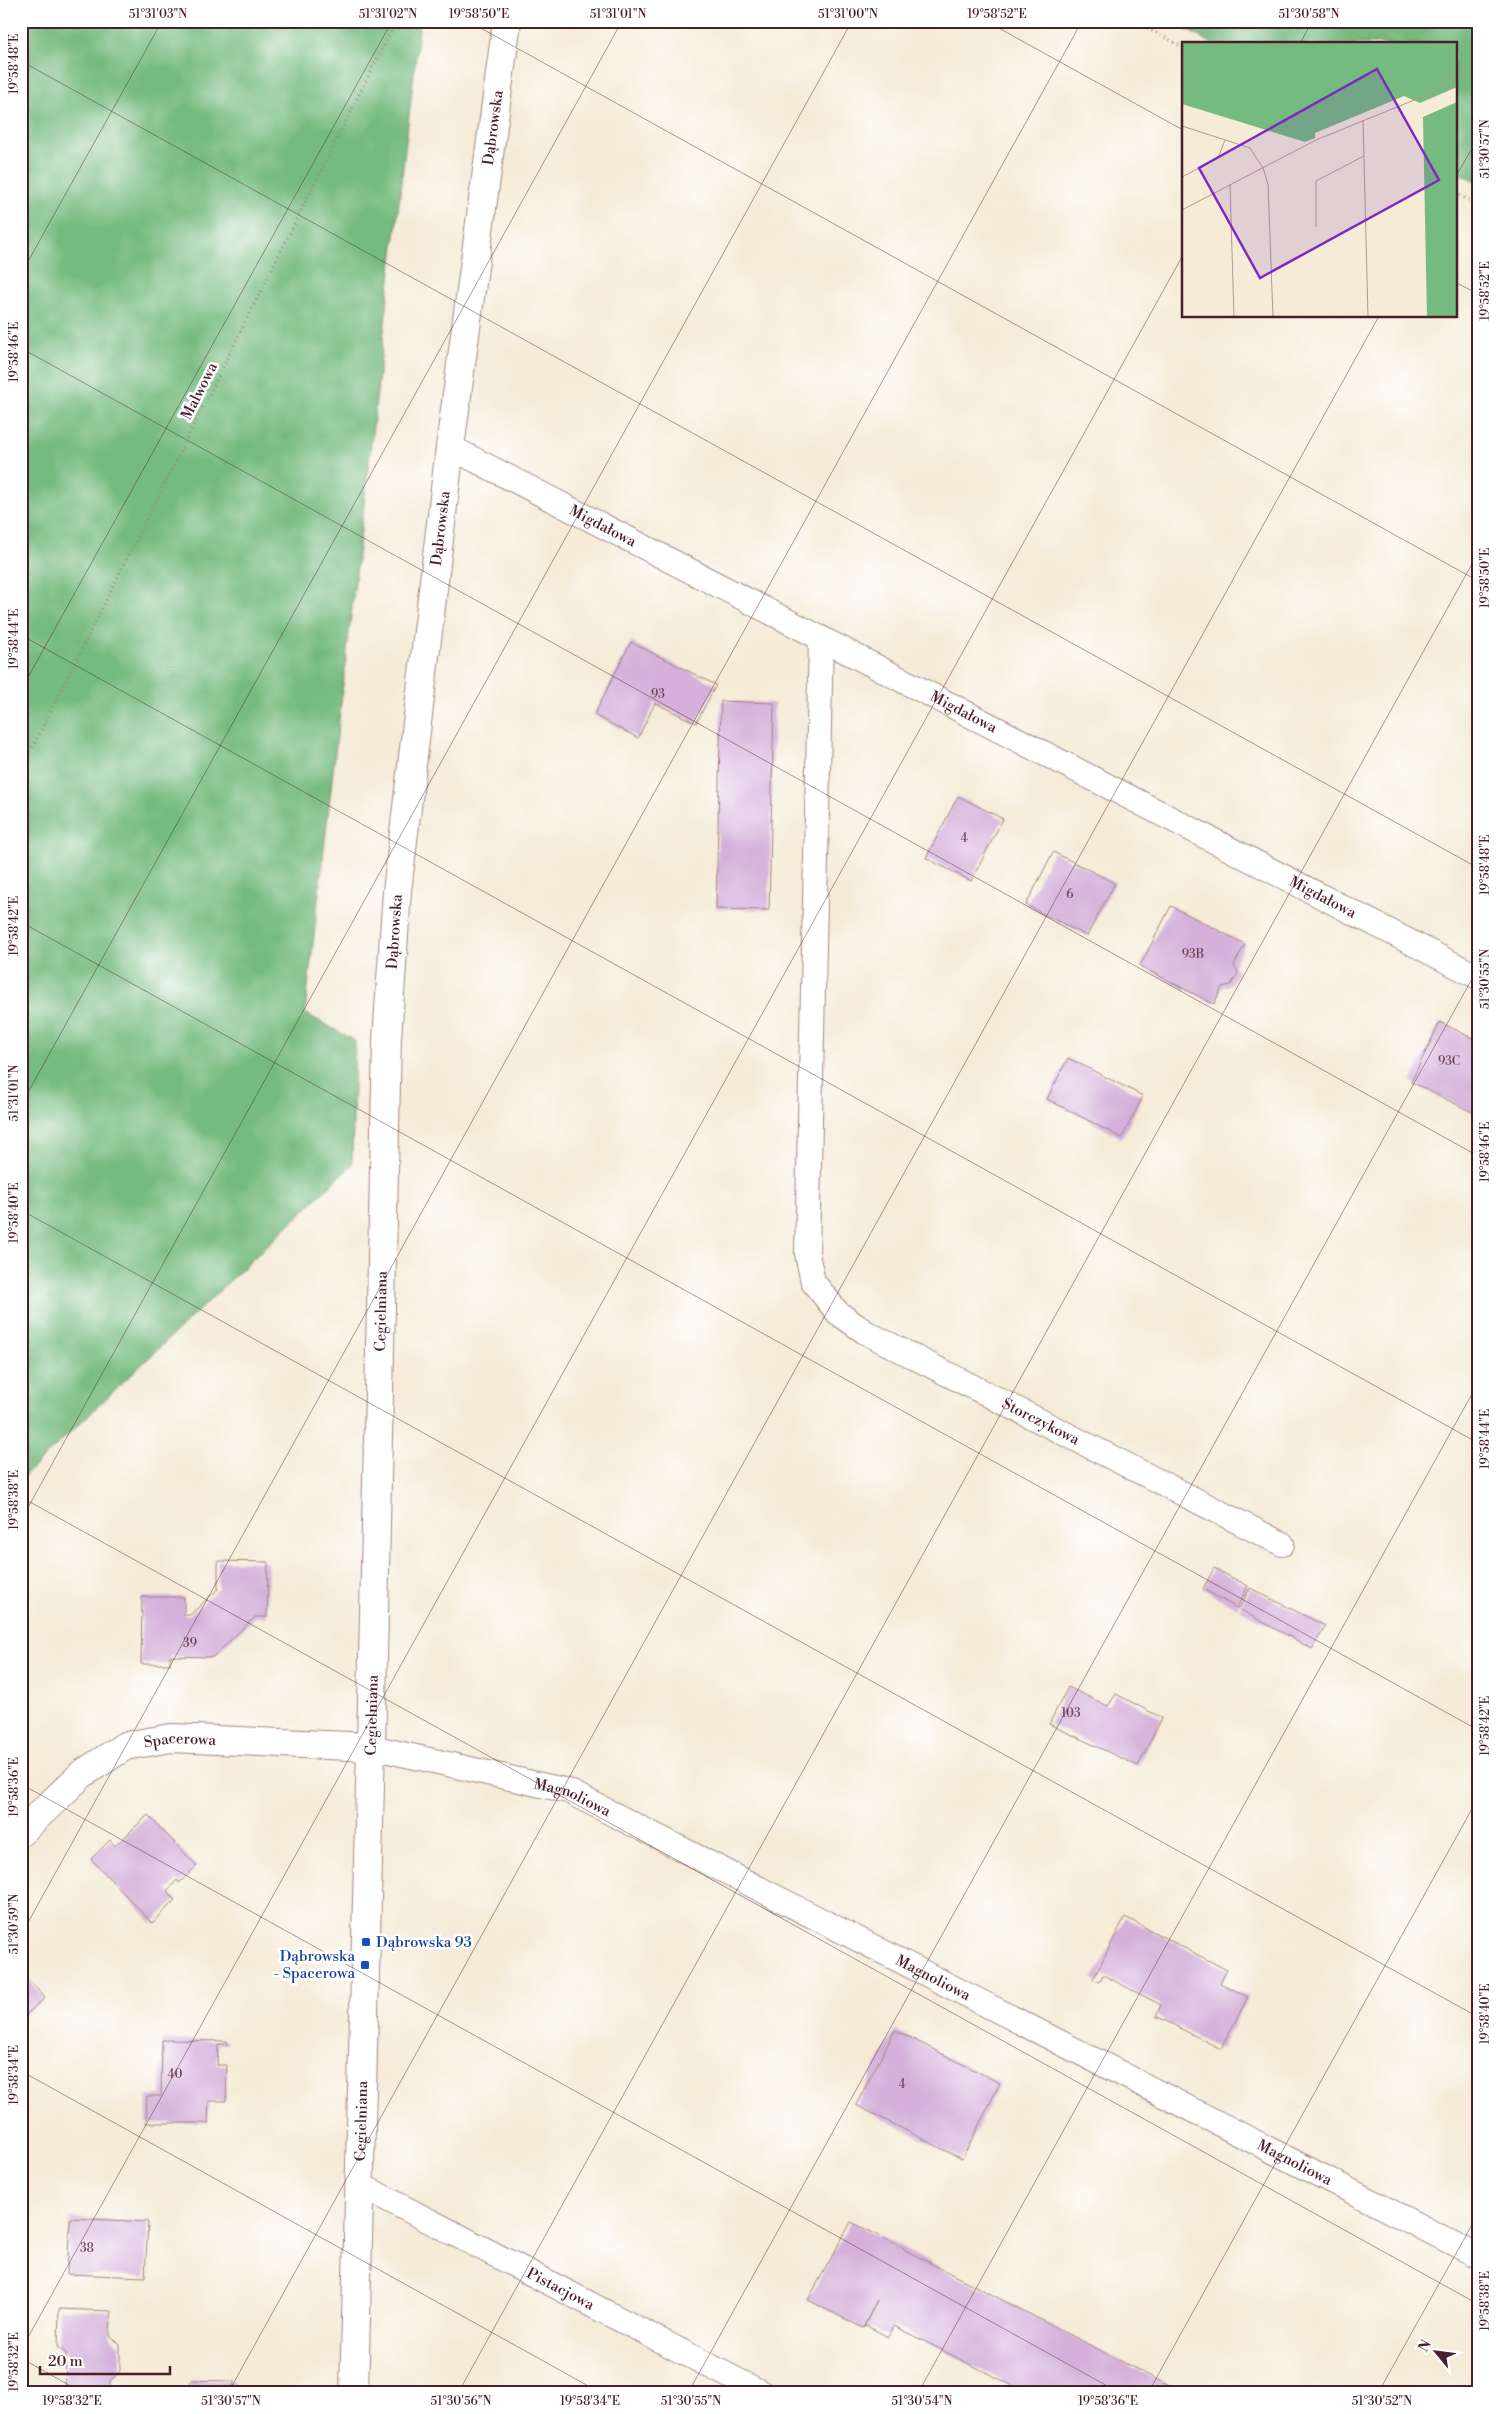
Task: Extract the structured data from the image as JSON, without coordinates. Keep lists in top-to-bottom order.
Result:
{
  "streets": {
    "street": ["Dąbrowska", "Cegielniana", "Spacerowa"],
    "lane": [
      "Migdałowa",
      "Storczykowa",
      "Magnoliowa",
      "Pistacjowa"
    ],
    "path": ["Malwowa"]
  },
  "crossings": [
    ["Dąbrowska", "Migdałowa"],
    ["Dąbrowska", "Cegielniana"],
    ["Migdałowa", "Storczykowa"],
    ["Cegielniana", "Spacerowa"],
    ["Cegielniana", "Magnoliowa"],
    ["Cegielniana", "Pistacjowa"],
    ["Spacerowa", "Magnoliowa"]
  ],
  "places": {
    "transit": ["Dąbrowska 93", "Dąbrowska - Spacerowa"]
  },
  "house_numbers": [
    "93",
    "4",
    "6",
    "93B",
    "93C",
    "39",
    "103",
    "40",
    "4",
    "38"
  ],
  "scale_bar": "20 m",
  "north": "top left",
  "coordinates": [
    "51°31'03\"N",
    "51°31'02\"N",
    "19°58'50\"E",
    "51°31'01\"N",
    "51°31'00\"N",
    "19°58'52\"E",
    "51°30'58\"N",
    "19°58'48\"E",
    "51°30'57\"N",
    "19°58'46\"E",
    "19°58'44\"E",
    "19°58'42\"E",
    "51°30'55\"N",
    "19°58'40\"E",
    "19°58'38\"E",
    "19°58'36\"E",
    "51°30'59\"N",
    "19°58'34\"E",
    "19°58'32\"E",
    "51°30'56\"N",
    "51°30'54\"N",
    "51°30'52\"N"
  ]
}
